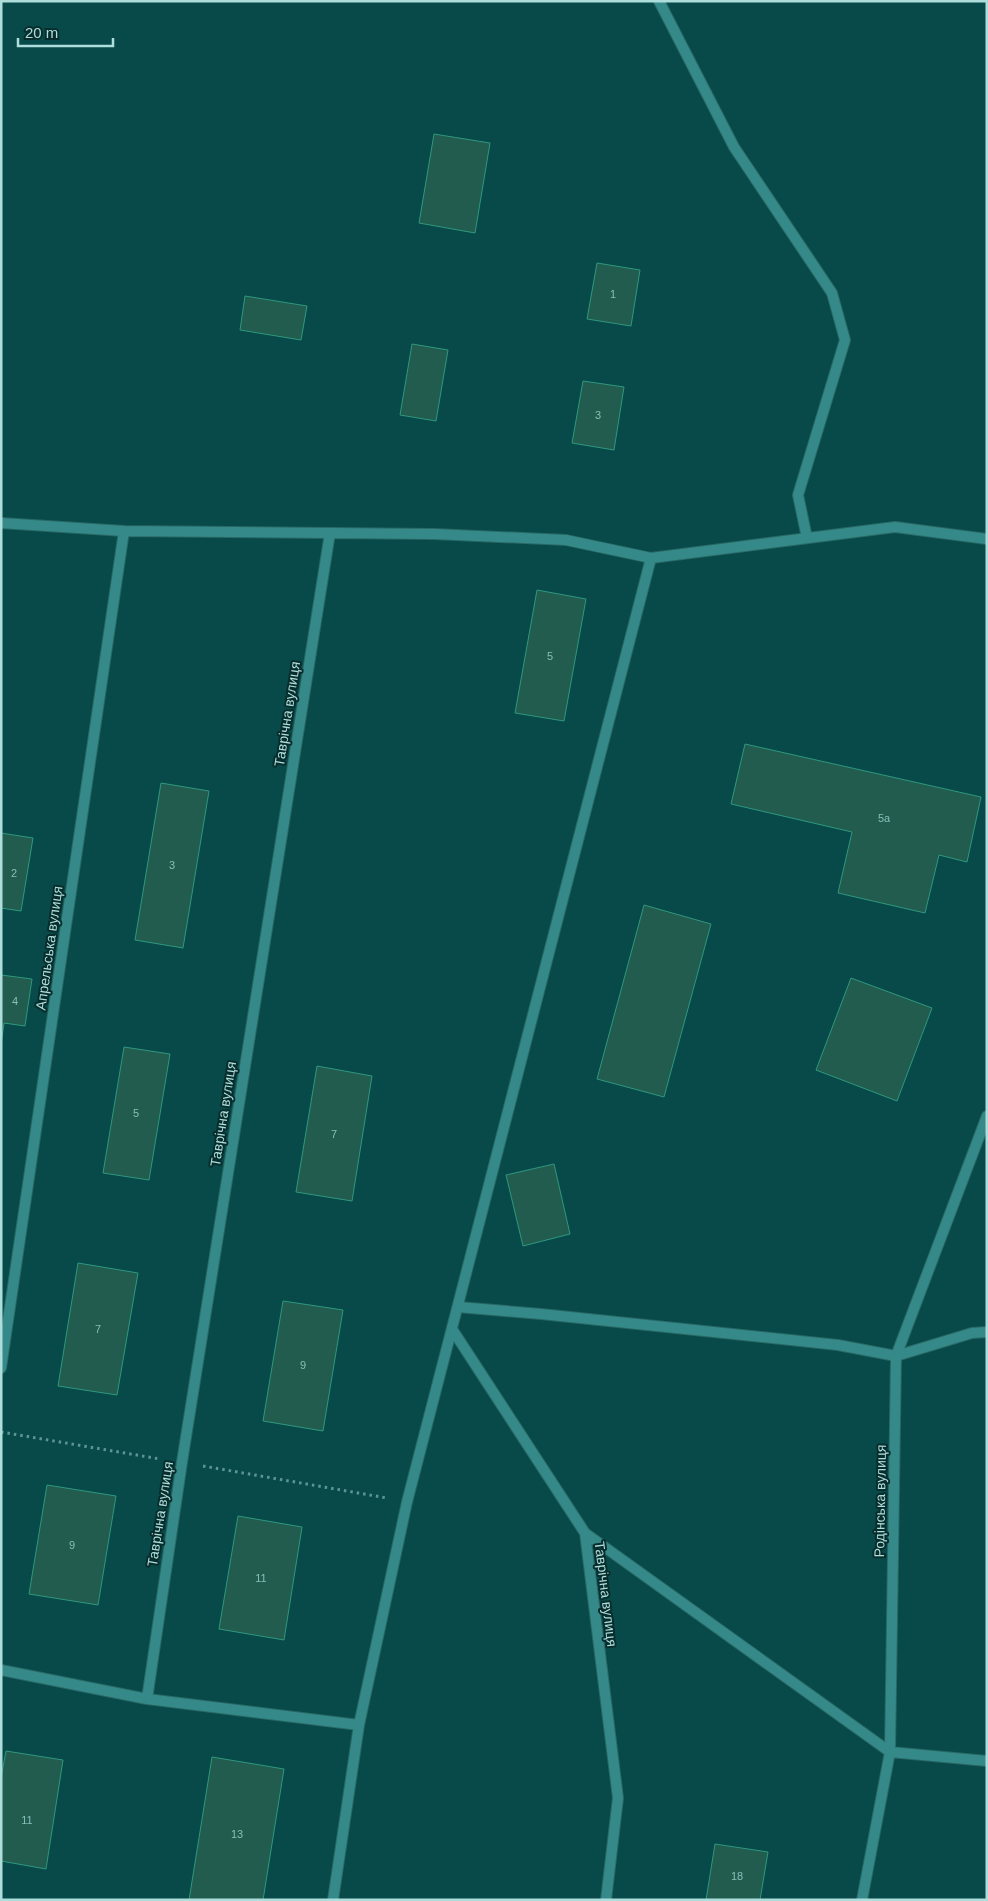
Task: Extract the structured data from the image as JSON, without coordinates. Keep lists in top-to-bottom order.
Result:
{
  "streets": {
    "street": ["Таврічна вулиця", "Апрельська вулиця", "Родінська вулиця"]
  },
  "house_numbers": [
    "1",
    "3",
    "5",
    "5а",
    "3",
    "2",
    "4",
    "5",
    "7",
    "7",
    "9",
    "9",
    "11",
    "11",
    "13",
    "18"
  ],
  "scale_bar": "20 m"
}
